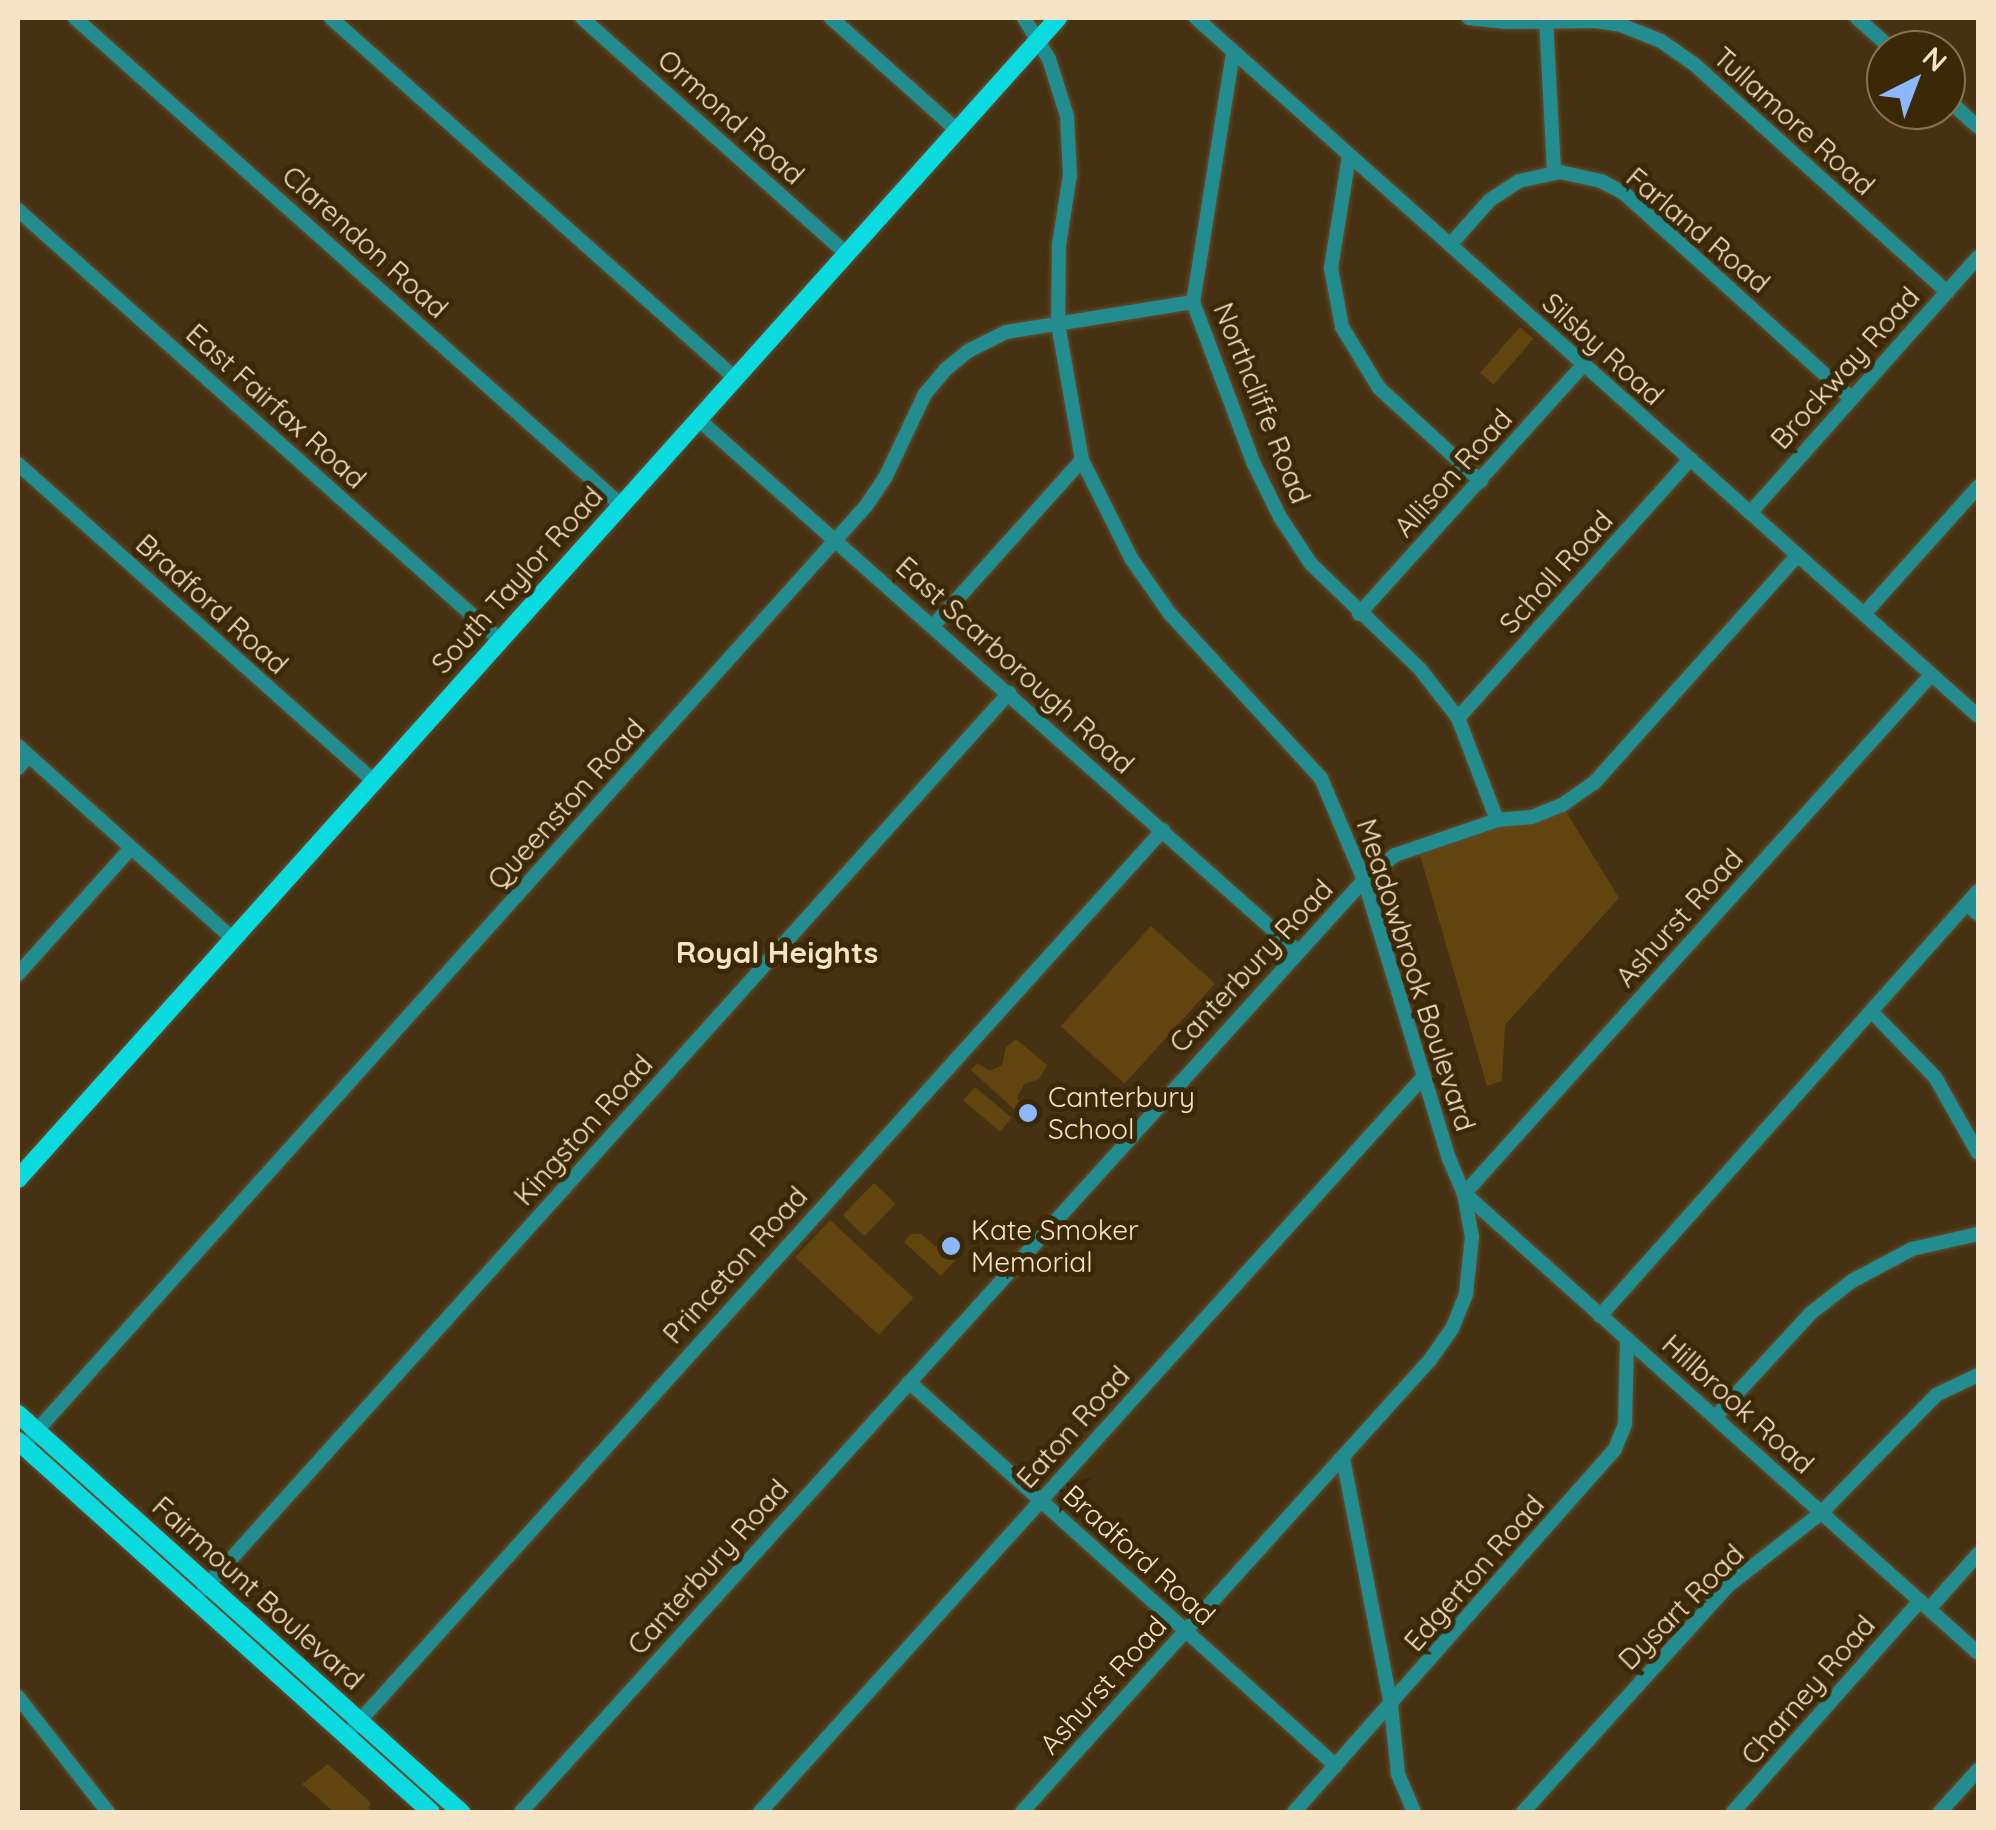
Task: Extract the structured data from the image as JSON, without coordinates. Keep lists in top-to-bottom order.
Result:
{
  "streets": {
    "main road": ["South Taylor Road", "Fairmount Boulevard"],
    "street": [
      "Ormond Road",
      "Tullamore Road",
      "Farland Road",
      "Clarendon Road",
      "Silsby Road",
      "Brockway Road",
      "Northcliffe Road",
      "East Fairfax Road",
      "Allison Road",
      "Scholl Road",
      "Bradford Road",
      "East Scarborough Road",
      "Queenston Road",
      "Ashurst Road",
      "Canterbury Road",
      "Meadowbrook Boulevard",
      "Kingston Road",
      "Princeton Road",
      "Hillbrook Road",
      "Eaton Road",
      "Edgerton Road",
      "Dysart Road",
      "Charney Road"
    ]
  },
  "crossings": [
    ["Ormond Road", "South Taylor Road"],
    ["Tullamore Road", "Brockway Road"],
    ["Farland Road", "Brockway Road"],
    ["Clarendon Road", "South Taylor Road"],
    ["Silsby Road", "Brockway Road"],
    ["Silsby Road", "Northcliffe Road"],
    ["Silsby Road", "Allison Road"],
    ["Silsby Road", "Scholl Road"],
    ["Silsby Road", "Ashurst Road"],
    ["Silsby Road", "Canterbury Road"],
    ["Northcliffe Road", "Allison Road"],
    ["Northcliffe Road", "Scholl Road"],
    ["Northcliffe Road", "Queenston Road"],
    ["Northcliffe Road", "Canterbury Road"],
    ["East Fairfax Road", "South Taylor Road"],
    ["South Taylor Road", "Bradford Road"],
    ["South Taylor Road", "East Scarborough Road"],
    ["South Taylor Road", "Meadowbrook Boulevard"],
    ["Bradford Road", "Ashurst Road"],
    ["Bradford Road", "Canterbury Road"],
    ["Bradford Road", "Eaton Road"],
    ["Bradford Road", "Edgerton Road"],
    ["East Scarborough Road", "Queenston Road"],
    ["East Scarborough Road", "Canterbury Road"],
    ["East Scarborough Road", "Kingston Road"],
    ["East Scarborough Road", "Princeton Road"],
    ["Queenston Road", "Meadowbrook Boulevard"],
    ["Queenston Road", "Fairmount Boulevard"],
    ["Ashurst Road", "Meadowbrook Boulevard"],
    ["Ashurst Road", "Hillbrook Road"],
    ["Canterbury Road", "Meadowbrook Boulevard"],
    ["Meadowbrook Boulevard", "Hillbrook Road"],
    ["Meadowbrook Boulevard", "Eaton Road"],
    ["Kingston Road", "Fairmount Boulevard"],
    ["Princeton Road", "Fairmount Boulevard"],
    ["Hillbrook Road", "Edgerton Road"],
    ["Hillbrook Road", "Dysart Road"],
    ["Hillbrook Road", "Charney Road"]
  ],
  "districts": ["Royal Heights"],
  "places": ["Canterbury School", "Kate Smoker Memorial"],
  "north": "top right"
}
